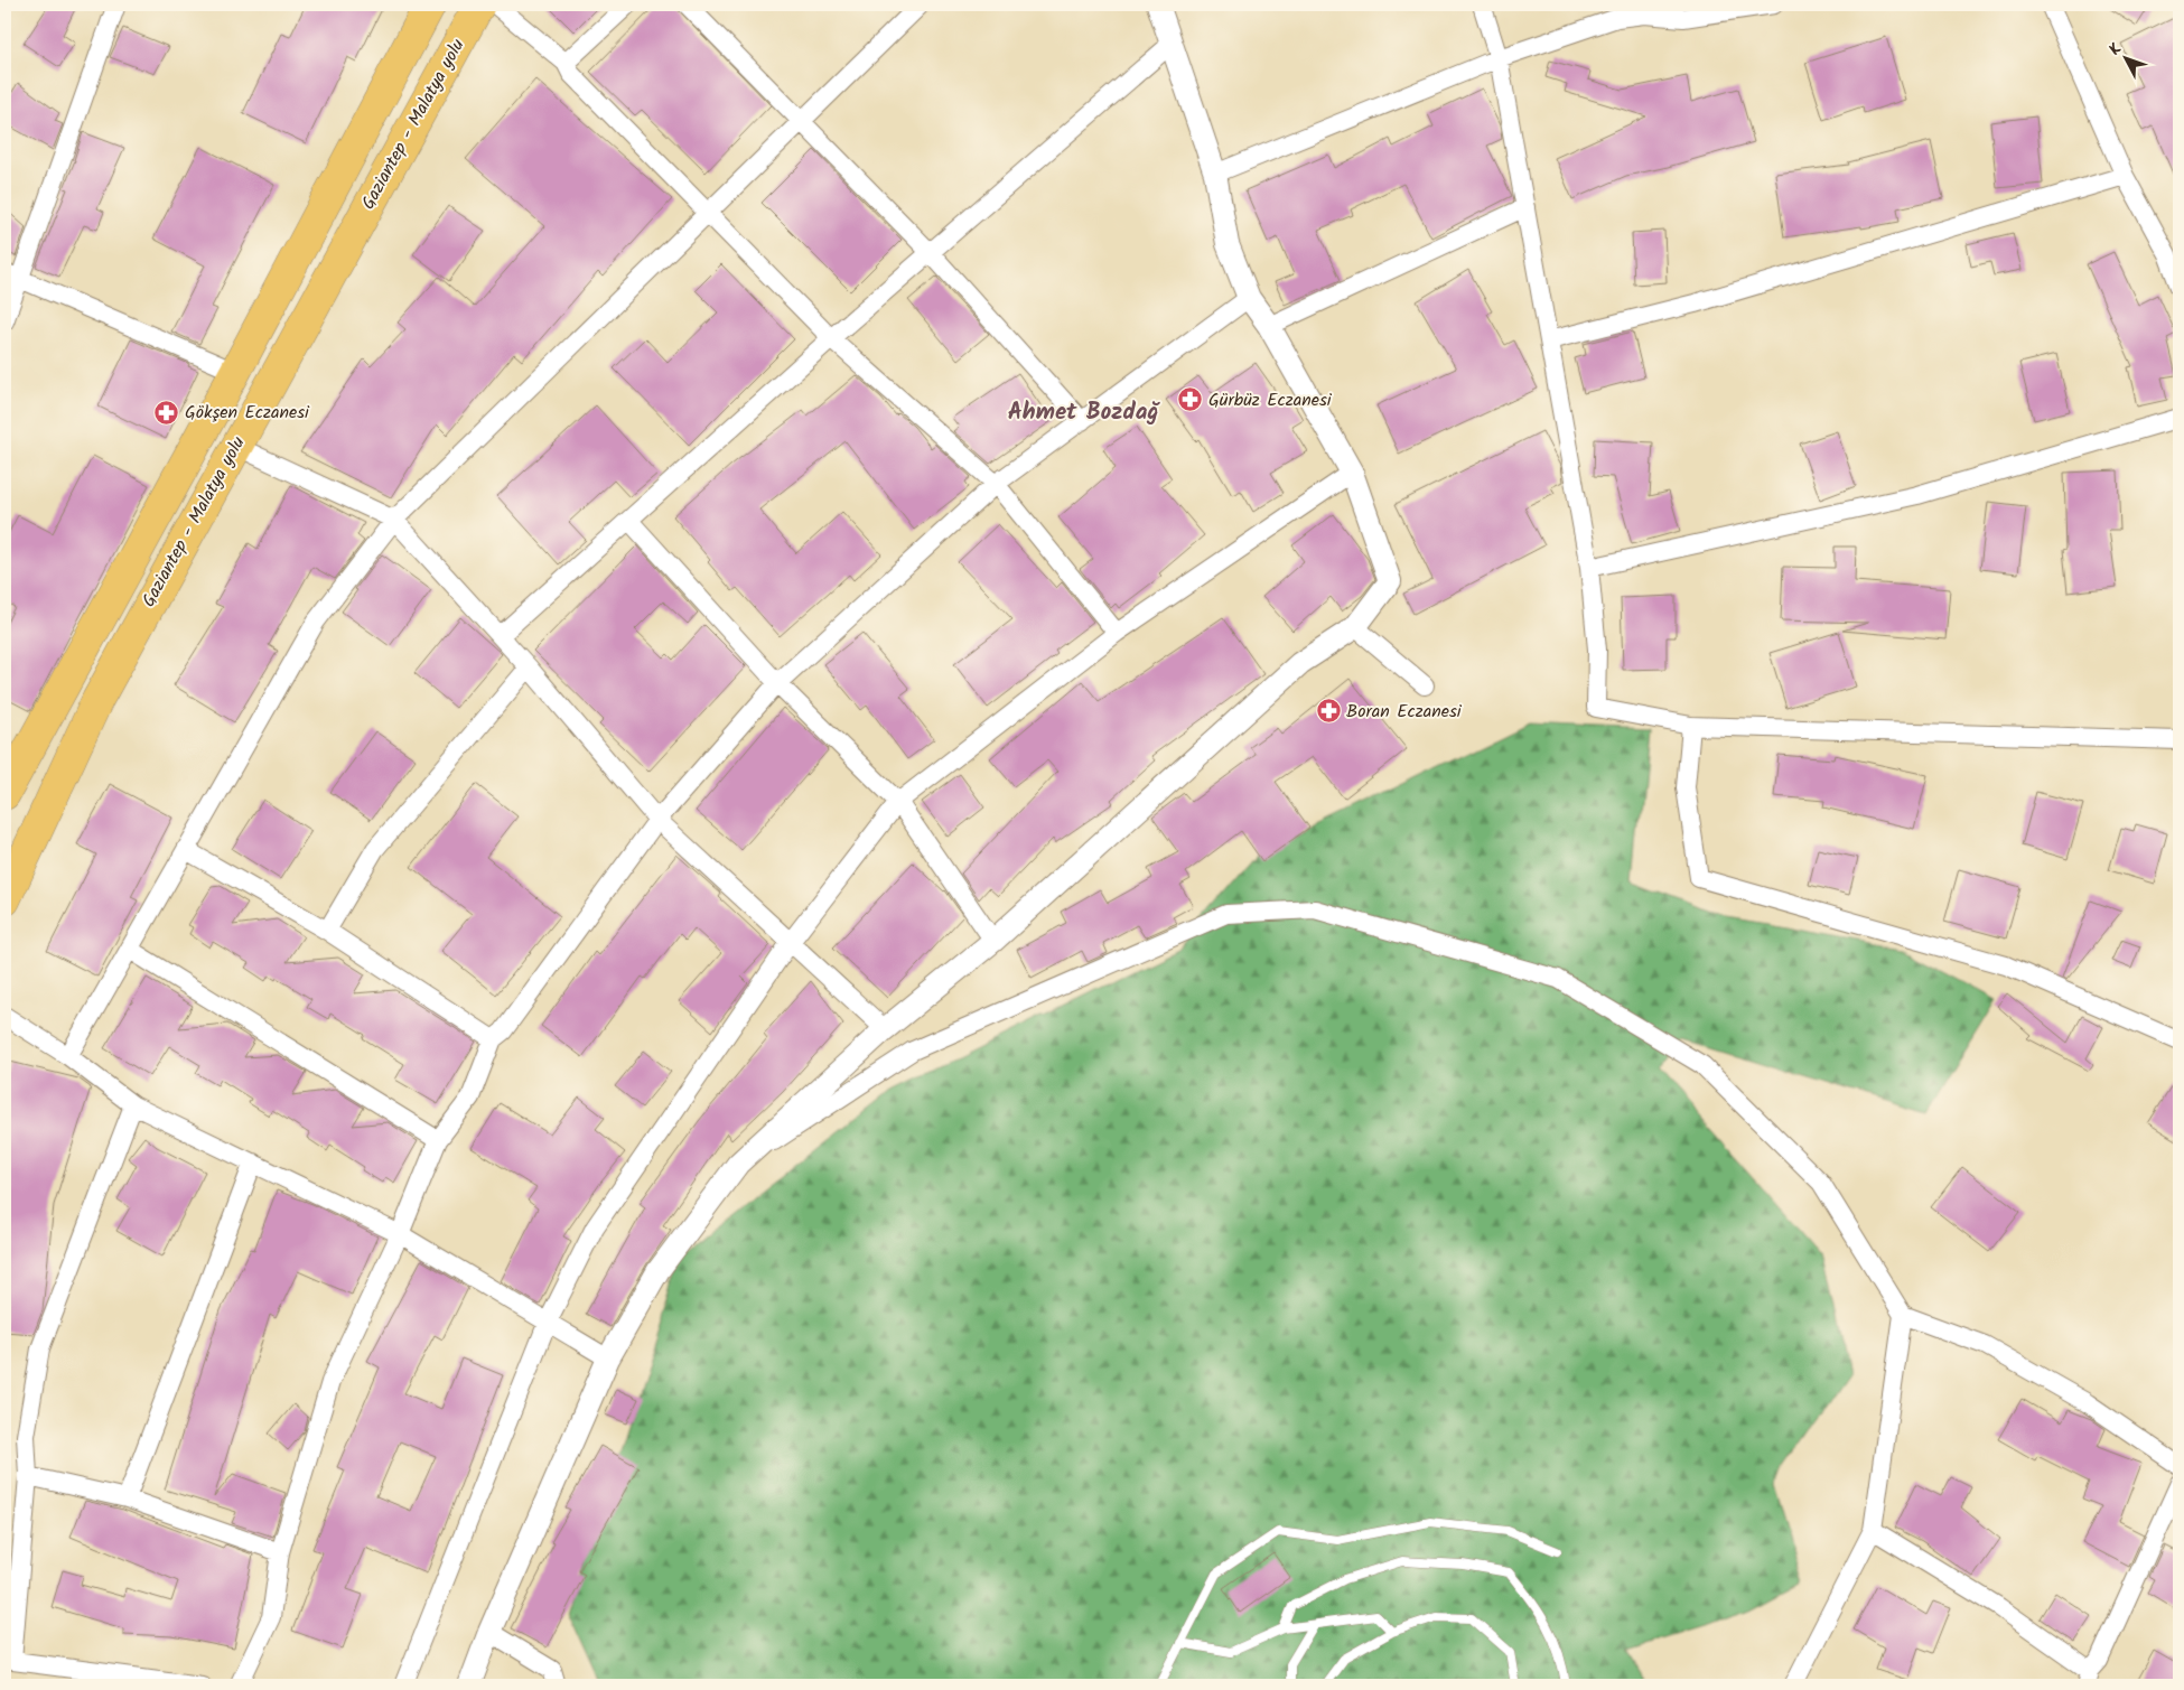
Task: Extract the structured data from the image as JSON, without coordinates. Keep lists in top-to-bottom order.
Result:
{
  "streets": {
    "highway": ["Gaziantep - Malatya yolu"]
  },
  "districts": ["Ahmet Bozdağ"],
  "places": {
    "pharmacy": ["Gürbüz Eczanesi", "Gökşen Eczanesi", "Boran Eczanesi"]
  },
  "north": "top left"
}
